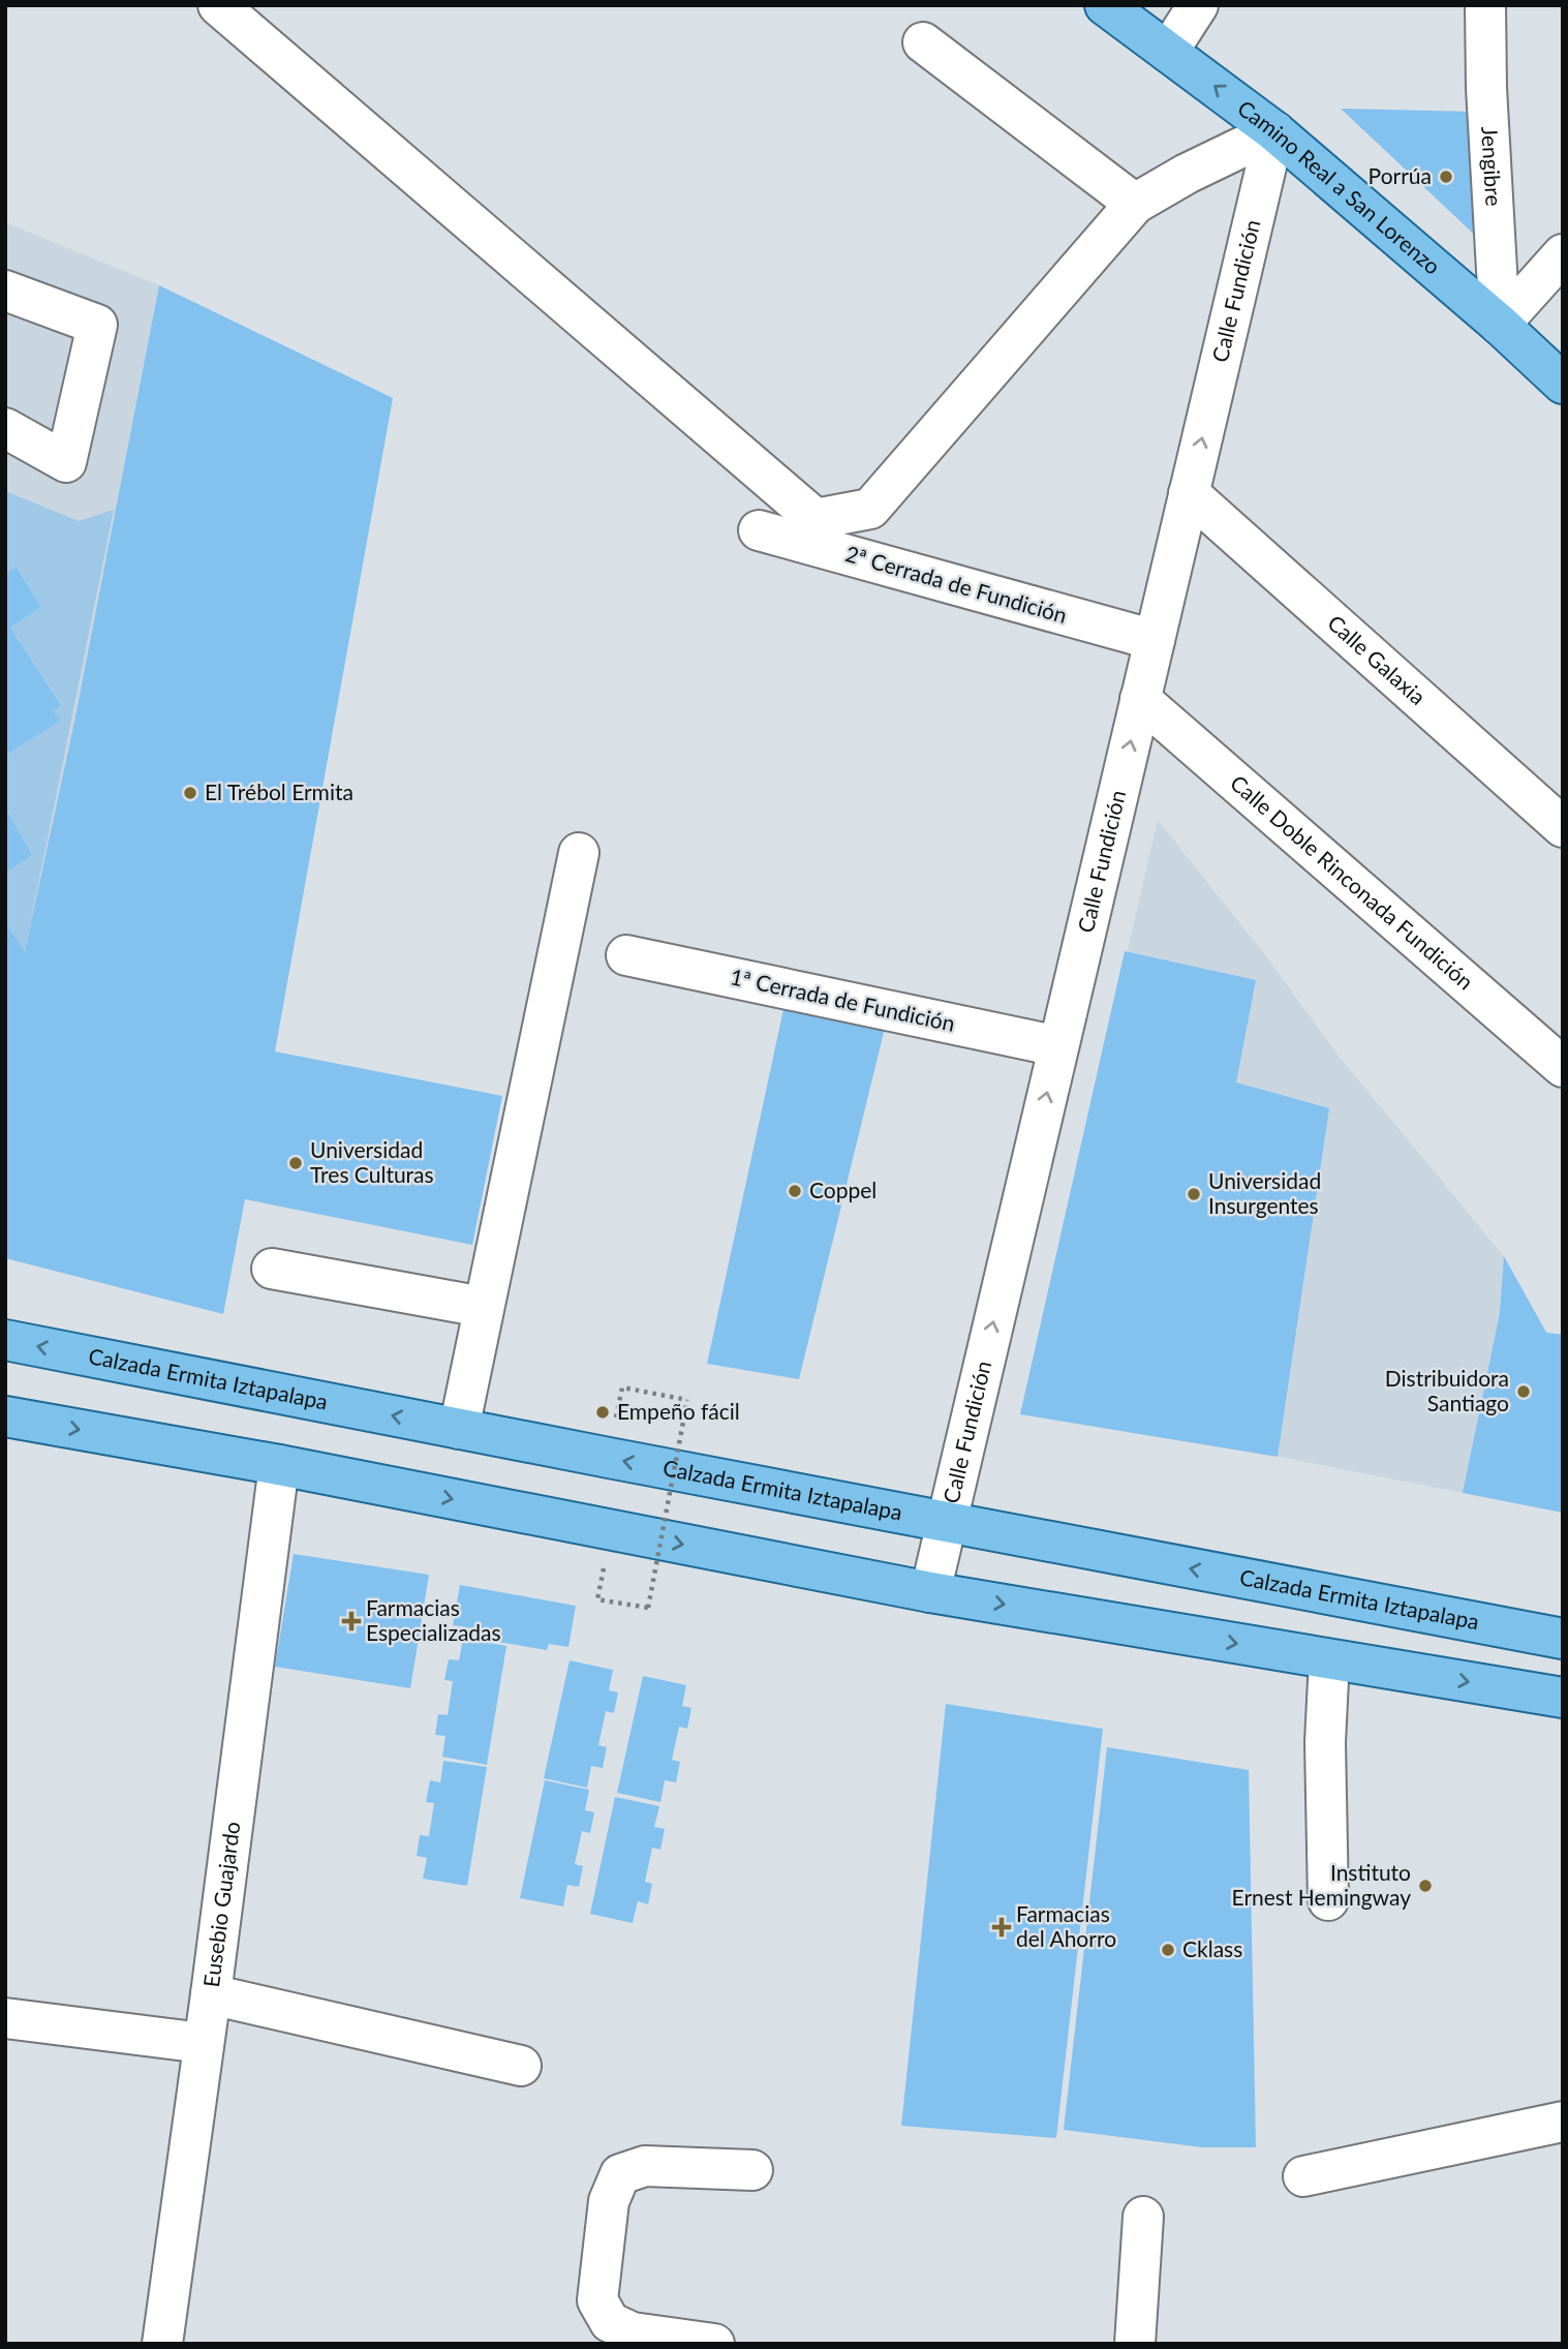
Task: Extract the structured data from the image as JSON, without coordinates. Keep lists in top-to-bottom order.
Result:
{
  "streets": {
    "main road": ["Camino Real a San Lorenzo", "Calzada Ermita Iztapalapa"],
    "street": [
      "Jengibre",
      "Calle Fundición",
      "2ª Cerrada de Fundición",
      "Calle Galaxia",
      "Calle Doble Rinconada Fundición",
      "1ª Cerrada de Fundición",
      "Eusebio Guajardo"
    ]
  },
  "crossings": [
    ["Jengibre", "Camino Real a San Lorenzo"],
    ["Camino Real a San Lorenzo", "Calle Fundición"],
    ["Calle Fundición", "2ª Cerrada de Fundición"],
    ["Calle Fundición", "Calle Galaxia"],
    ["Calle Fundición", "Calle Doble Rinconada Fundición"],
    ["Calle Fundición", "1ª Cerrada de Fundición"],
    ["Calle Fundición", "Calzada Ermita Iztapalapa"]
  ],
  "one_way": ["Calle Fundición"],
  "places": {
    "other": [
      "Porrúa",
      "El Trébol Ermita",
      "Universidad Tres Culturas",
      "Coppel",
      "Universidad Insurgentes",
      "Distribuidora Santiago",
      "Empeño fácil",
      "Instituto Ernest Hemingway",
      "Cklass"
    ],
    "health": ["Farmacias Especializadas", "Farmacias del Ahorro"]
  }
}
